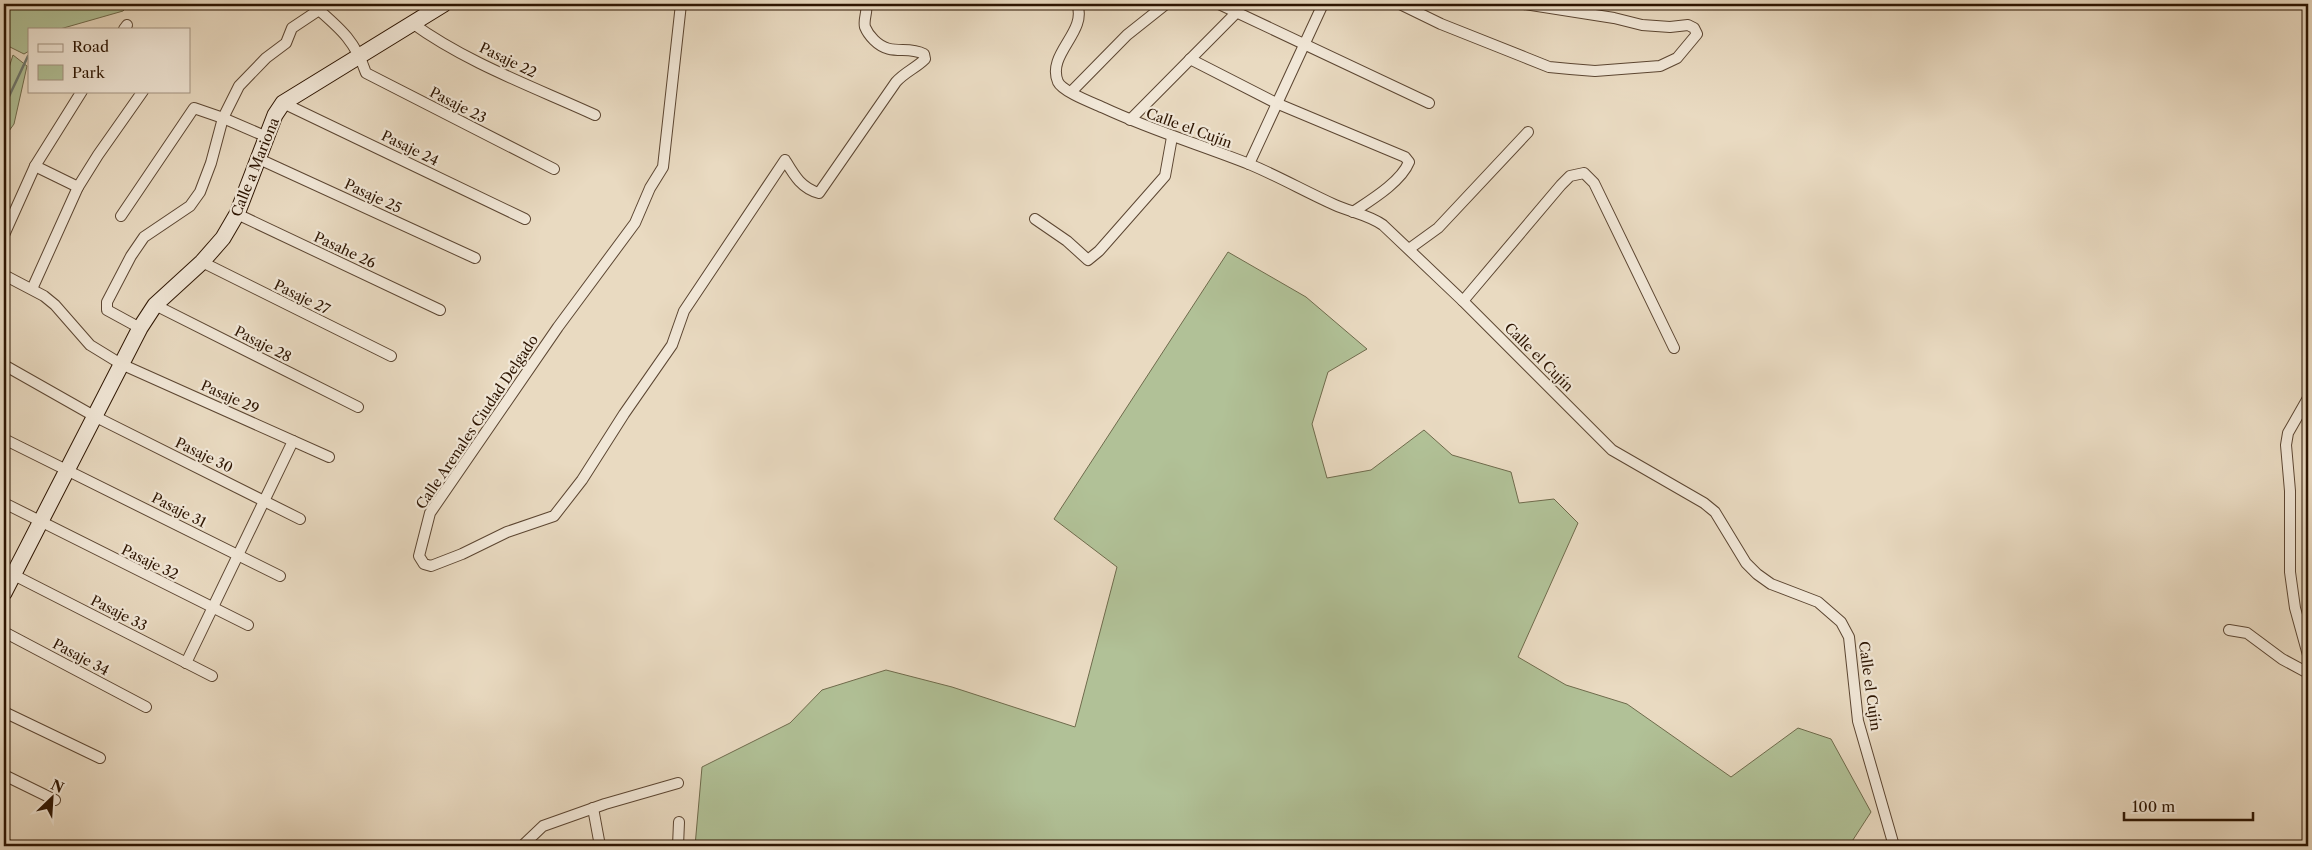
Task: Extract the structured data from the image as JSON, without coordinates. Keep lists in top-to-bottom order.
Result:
{
  "streets": {
    "main road": ["Calle a Mariona"],
    "street": [
      "Pasaje 22",
      "Pasaje 23",
      "Calle el Cujín",
      "Pasaje 24",
      "Pasaje 25",
      "Pasahe 26",
      "Pasaje 27",
      "Pasaje 28",
      "Pasaje 29",
      "Calle Arenales Ciudad Delgado",
      "Pasaje 30",
      "Pasaje 31",
      "Pasaje 32",
      "Pasaje 33",
      "Pasaje 34"
    ]
  },
  "crossings": [
    ["Pasaje 22", "Calle a Mariona"],
    ["Pasaje 23", "Calle a Mariona"],
    ["Pasaje 24", "Calle a Mariona"],
    ["Calle a Mariona", "Pasaje 25"],
    ["Calle a Mariona", "Pasahe 26"],
    ["Calle a Mariona", "Pasaje 27"],
    ["Calle a Mariona", "Pasaje 28"],
    ["Calle a Mariona", "Pasaje 29"],
    ["Calle a Mariona", "Pasaje 30"],
    ["Calle a Mariona", "Pasaje 31"],
    ["Calle a Mariona", "Pasaje 32"],
    ["Calle a Mariona", "Pasaje 33"]
  ],
  "legend": ["Road", "Park"],
  "scale_bar": "100 m",
  "north": "top right"
}
